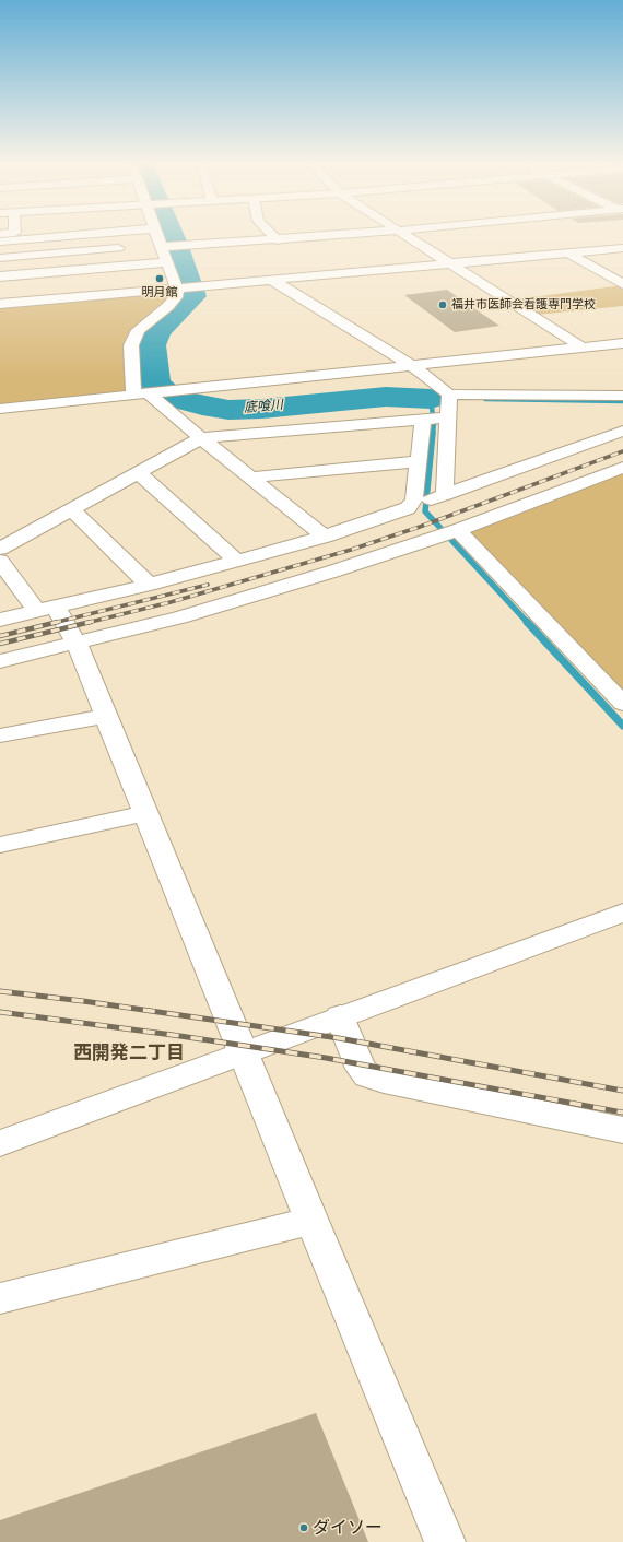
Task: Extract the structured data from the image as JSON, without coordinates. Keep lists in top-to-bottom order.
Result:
{
  "districts": ["西開発二丁目"],
  "water": ["底喰川"],
  "places": ["明月館", "福井市医師会看護専門学校", "ダイソー"]
}
